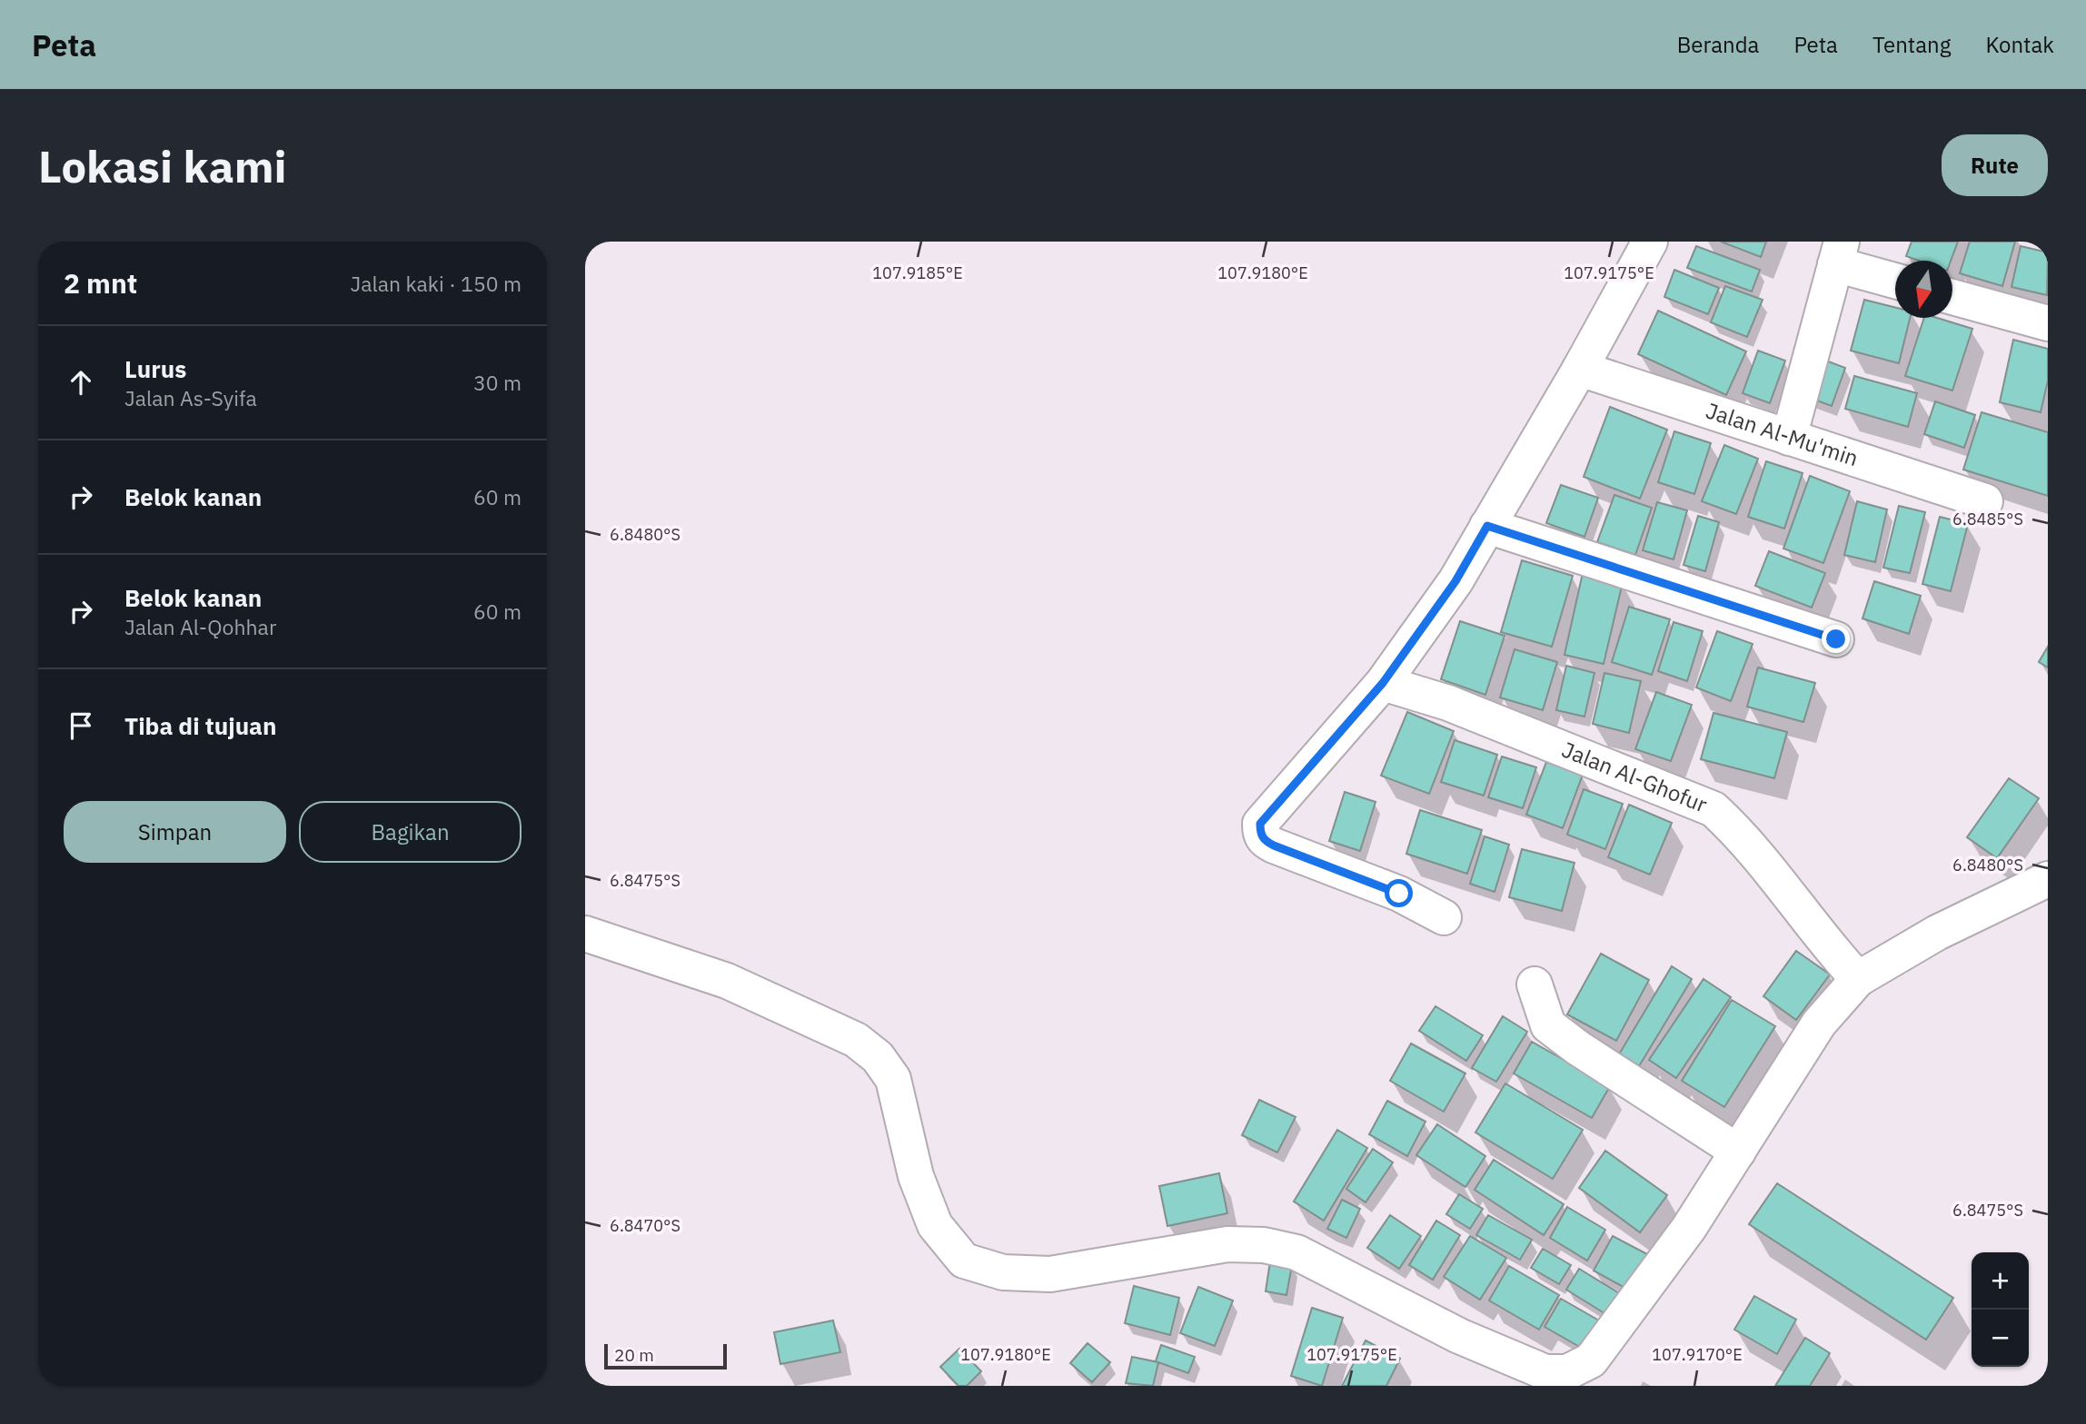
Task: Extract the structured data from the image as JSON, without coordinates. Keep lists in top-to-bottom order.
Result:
{
  "streets": {
    "street": ["Jalan Al-Mu'min", "Jalan Al-Ghofur"]
  },
  "scale_bar": "20 m",
  "north": "bottom",
  "page": {
    "header": "Peta",
    "nav": [
      "Beranda",
      "Peta",
      "Tentang",
      "Kontak"
    ],
    "buttons": [
      "Rute",
      ["Simpan", "Bagikan"]
    ],
    "title": "Lokasi kami",
    "heading": ["2 mnt", "Jalan kaki · 150 m"],
    "list": [
      ["Lurus", "Jalan As-Syifa", "30 m"],
      ["Belok kanan", "60 m"],
      ["Belok kanan", "Jalan Al-Qohhar", "60 m"],
      "Tiba di tujuan"
    ],
    "map_buttons": ["+", "−"],
    "scale": "20 m"
  },
  "coordinates": [
    "107.9185°E",
    "107.9180°E",
    "107.9175°E",
    "6.8485°S",
    "6.8480°S",
    "6.8475°S",
    "6.8470°S",
    "107.9170°E"
  ]
}
